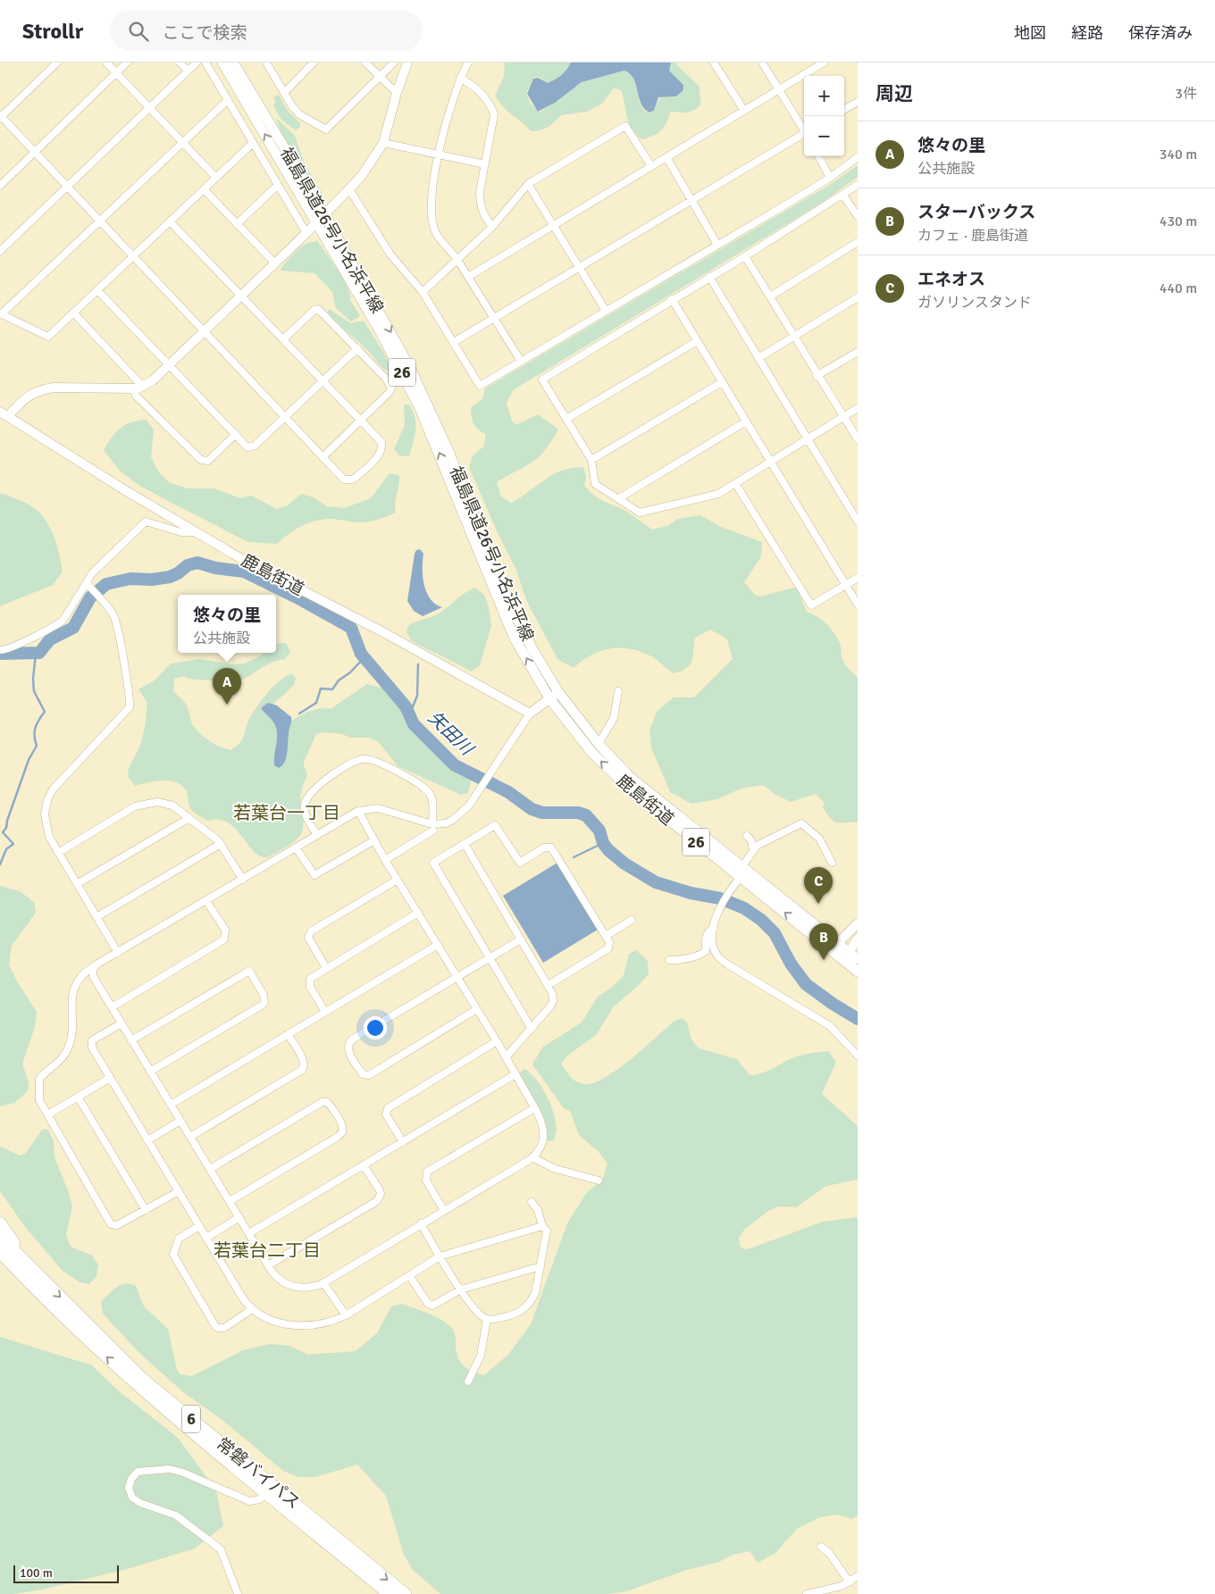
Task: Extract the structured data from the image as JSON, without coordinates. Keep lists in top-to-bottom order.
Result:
{
  "streets": {
    "highway": ["6", "常磐バイパス"],
    "main road": ["福島県道26号小名浜平線", "26", "鹿島街道"]
  },
  "crossings": [
    ["福島県道26号小名浜平線", "26"],
    ["福島県道26号小名浜平線", "鹿島街道"],
    ["26", "鹿島街道"]
  ],
  "one_way": ["鹿島街道"],
  "districts": ["若葉台一丁目", "若葉台二丁目"],
  "water": ["矢田川"],
  "scale_bar": "100 m",
  "page": {
    "header": "Strollr",
    "search": "ここで検索",
    "nav": ["地図", "経路", "保存済み"],
    "heading": ["周辺", "3件"],
    "map_buttons": ["+", "−"],
    "list": [
      {
        "mark": "A",
        "name": "悠々の里",
        "note": "公共施設",
        "value": "340 m"
      },
      {
        "mark": "B",
        "name": "スターバックス",
        "note": "カフェ · 鹿島街道",
        "value": "430 m"
      },
      {
        "mark": "C",
        "name": "エネオス",
        "note": "ガソリンスタンド",
        "value": "440 m"
      }
    ],
    "popup": ["悠々の里", "公共施設"],
    "pins": ["A", "C", "B"],
    "scale": "100 m"
  }
}
